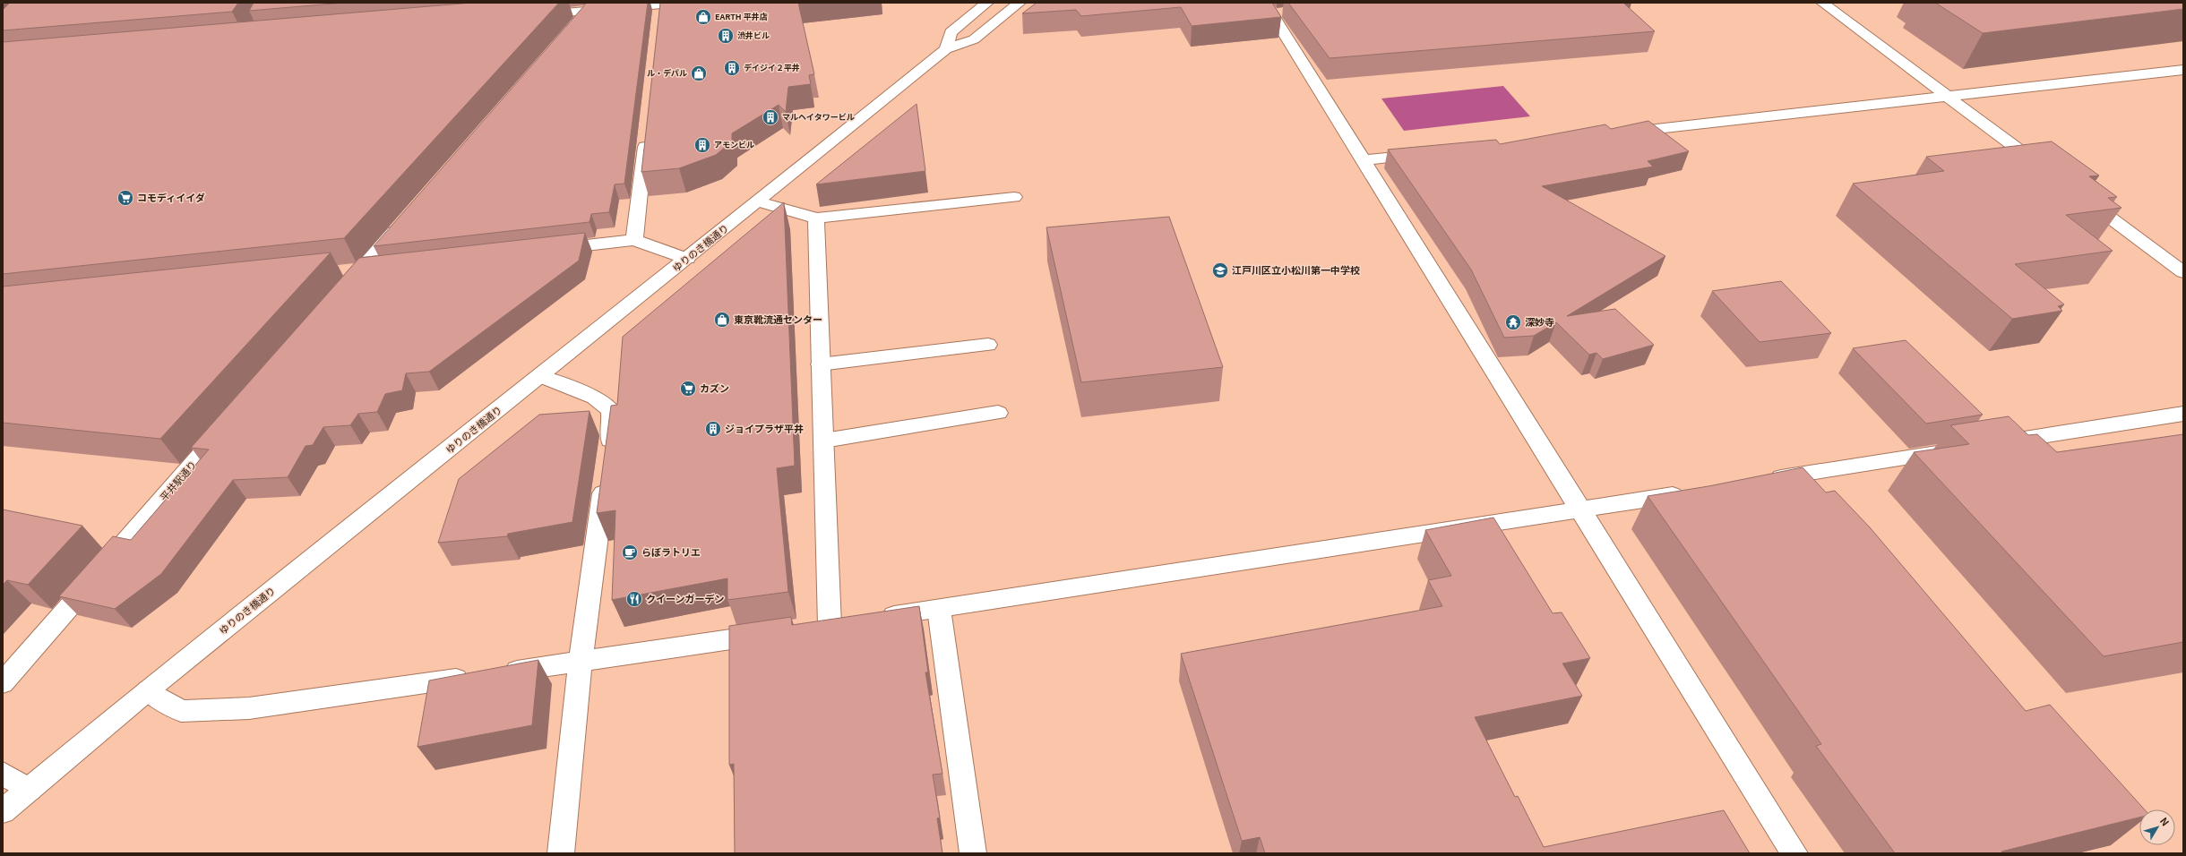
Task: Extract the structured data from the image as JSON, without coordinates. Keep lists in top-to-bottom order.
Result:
{
  "streets": {
    "street": ["ゆりのき橋通り", "平井駅通り"]
  },
  "places": {
    "shop": ["EARTH 平井店", "ル・デパル", "東京靴流通センター"],
    "building": [
      "渋井ビル",
      "デイジイ２平井",
      "マルヘイタワービル",
      "アモンビル",
      "ジョイプラザ平井"
    ],
    "supermarket": ["コモディイイダ", "カズン"],
    "school or university": ["江戸川区立小松川第一中学校"],
    "temple": ["深妙寺"],
    "cafe": ["らぼラトリエ"],
    "restaurant": ["クイーンガーデン"]
  },
  "north": "top right"
}
